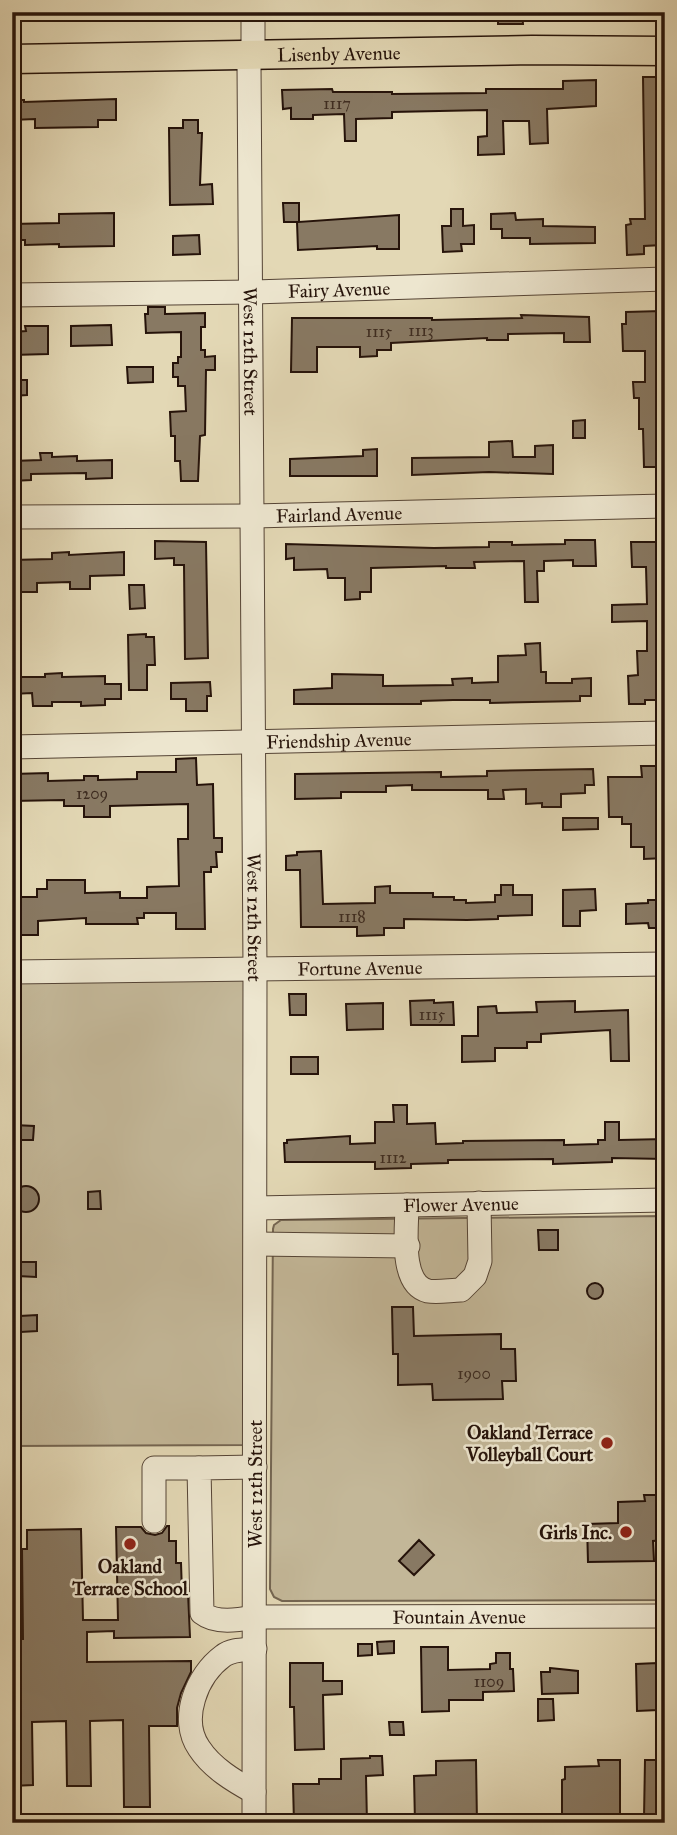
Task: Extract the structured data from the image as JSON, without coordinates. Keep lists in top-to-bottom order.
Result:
{
  "streets": {
    "main road": ["Lisenby Avenue"],
    "street": [
      "Fairy Avenue",
      "West 12th Street",
      "Fairland Avenue",
      "Friendship Avenue",
      "Fortune Avenue",
      "Flower Avenue",
      "Fountain Avenue"
    ]
  },
  "crossings": [
    ["Lisenby Avenue", "West 12th Street"],
    ["Fairy Avenue", "West 12th Street"],
    ["West 12th Street", "Fairland Avenue"],
    ["West 12th Street", "Friendship Avenue"],
    ["West 12th Street", "Fortune Avenue"],
    ["West 12th Street", "Flower Avenue"],
    ["West 12th Street", "Fountain Avenue"]
  ],
  "places": ["Oakland Terrace Volleyball Court", "Girls Inc.", "Oakland Terrace School"],
  "house_numbers": [
    "1117",
    "1113",
    "1115",
    "1209",
    "1118",
    "1115",
    "1112",
    "1900",
    "1109"
  ]
}
